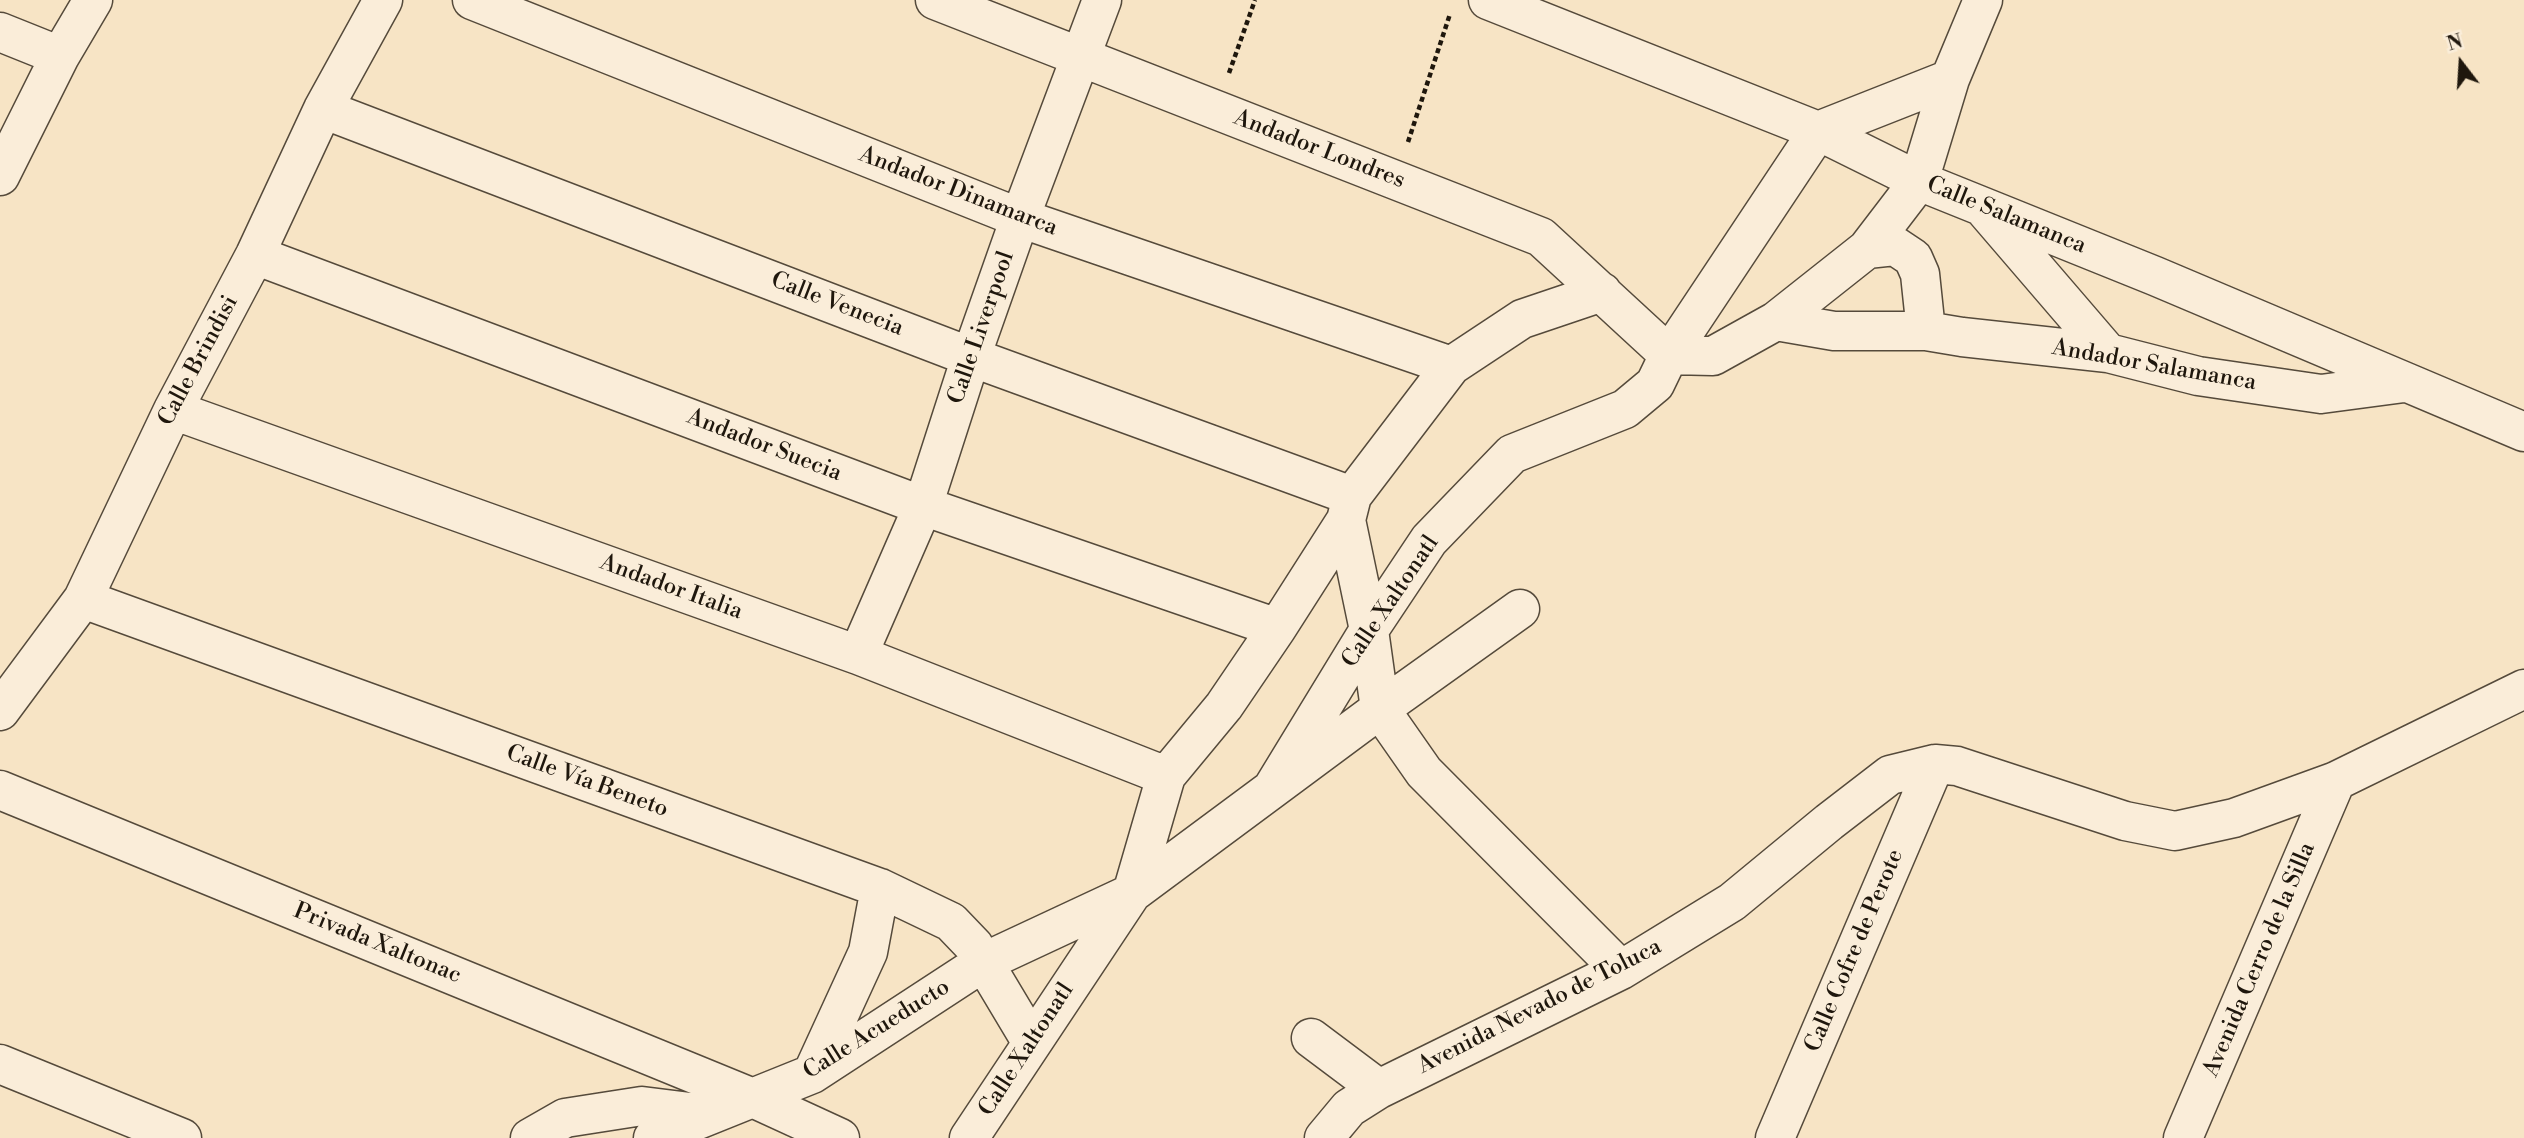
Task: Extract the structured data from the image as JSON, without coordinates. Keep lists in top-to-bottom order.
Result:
{
  "streets": {
    "street": [
      "Andador Londres",
      "Andador Dinamarca",
      "Calle Salamanca",
      "Calle Venecia",
      "Calle Liverpool",
      "Calle Brindisi",
      "Andador Salamanca",
      "Andador Suecia",
      "Andador Italia",
      "Calle Xaltonatl",
      "Calle Vía Beneto",
      "Privada Xaltonac",
      "Calle Cofre de Perote",
      "Avenida Cerro de la Silla",
      "Avenida Nevado de Toluca",
      "Calle Acueducto"
    ]
  },
  "crossings": [
    ["Andador Londres", "Calle Liverpool"],
    ["Andador Londres", "Calle Xaltonatl"],
    ["Andador Dinamarca", "Calle Liverpool"],
    ["Andador Dinamarca", "Calle Xaltonatl"],
    ["Calle Salamanca", "Andador Salamanca"],
    ["Calle Salamanca", "Calle Xaltonatl"],
    ["Calle Venecia", "Calle Liverpool"],
    ["Calle Venecia", "Calle Brindisi"],
    ["Calle Venecia", "Calle Xaltonatl"],
    ["Calle Liverpool", "Andador Suecia"],
    ["Calle Liverpool", "Andador Italia"],
    ["Calle Brindisi", "Andador Suecia"],
    ["Calle Brindisi", "Andador Italia"],
    ["Calle Brindisi", "Calle Vía Beneto"],
    ["Andador Suecia", "Calle Xaltonatl"],
    ["Andador Italia", "Calle Xaltonatl"],
    ["Calle Xaltonatl", "Calle Vía Beneto"],
    ["Calle Xaltonatl", "Calle Acueducto"],
    ["Calle Vía Beneto", "Calle Acueducto"],
    ["Privada Xaltonac", "Calle Acueducto"],
    ["Calle Cofre de Perote", "Avenida Nevado de Toluca"],
    ["Avenida Cerro de la Silla", "Avenida Nevado de Toluca"]
  ],
  "north": "top"
}
